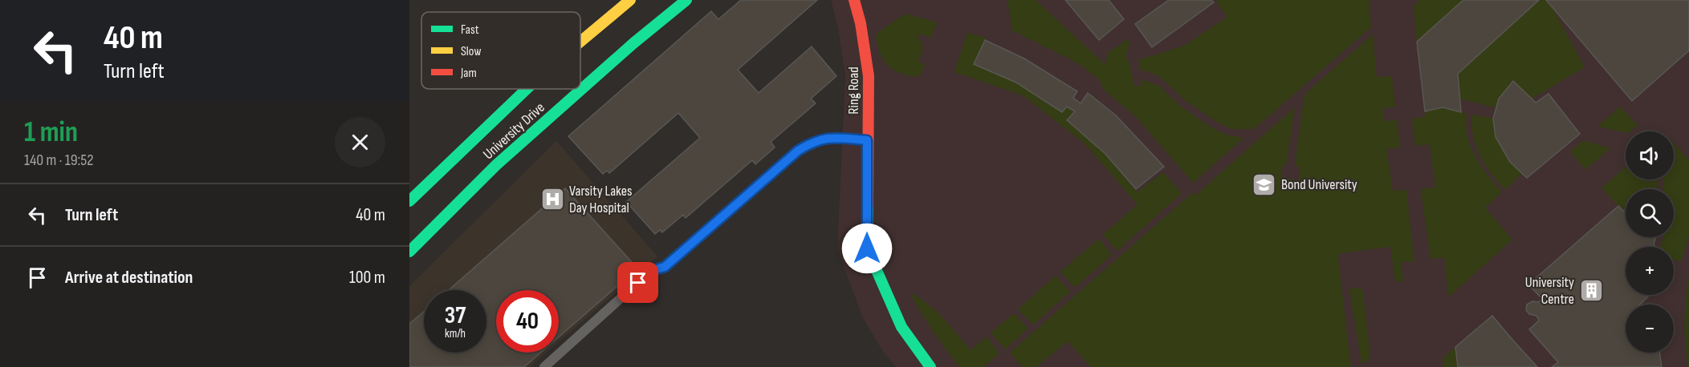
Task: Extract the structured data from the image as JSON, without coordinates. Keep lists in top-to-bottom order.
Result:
{
  "streets": {
    "street": ["Ring Road", "University Drive"]
  },
  "places": {
    "school or university": ["Bond University"],
    "hospital": ["Varsity Lakes Day Hospital"],
    "building": ["University Centre"]
  },
  "legend": ["Fast", "Slow", "Jam"],
  "page": {
    "turn": ["40 m", "Turn left"],
    "heading": ["1 min", "140 m · 19:52"],
    "map_buttons": ["+", "−"],
    "list": [
      {
        "name": "Turn left",
        "value": "40 m"
      },
      {
        "name": "Arrive at destination",
        "value": "100 m"
      }
    ],
    "speed": "37 km/h",
    "limit": "40"
  }
}
